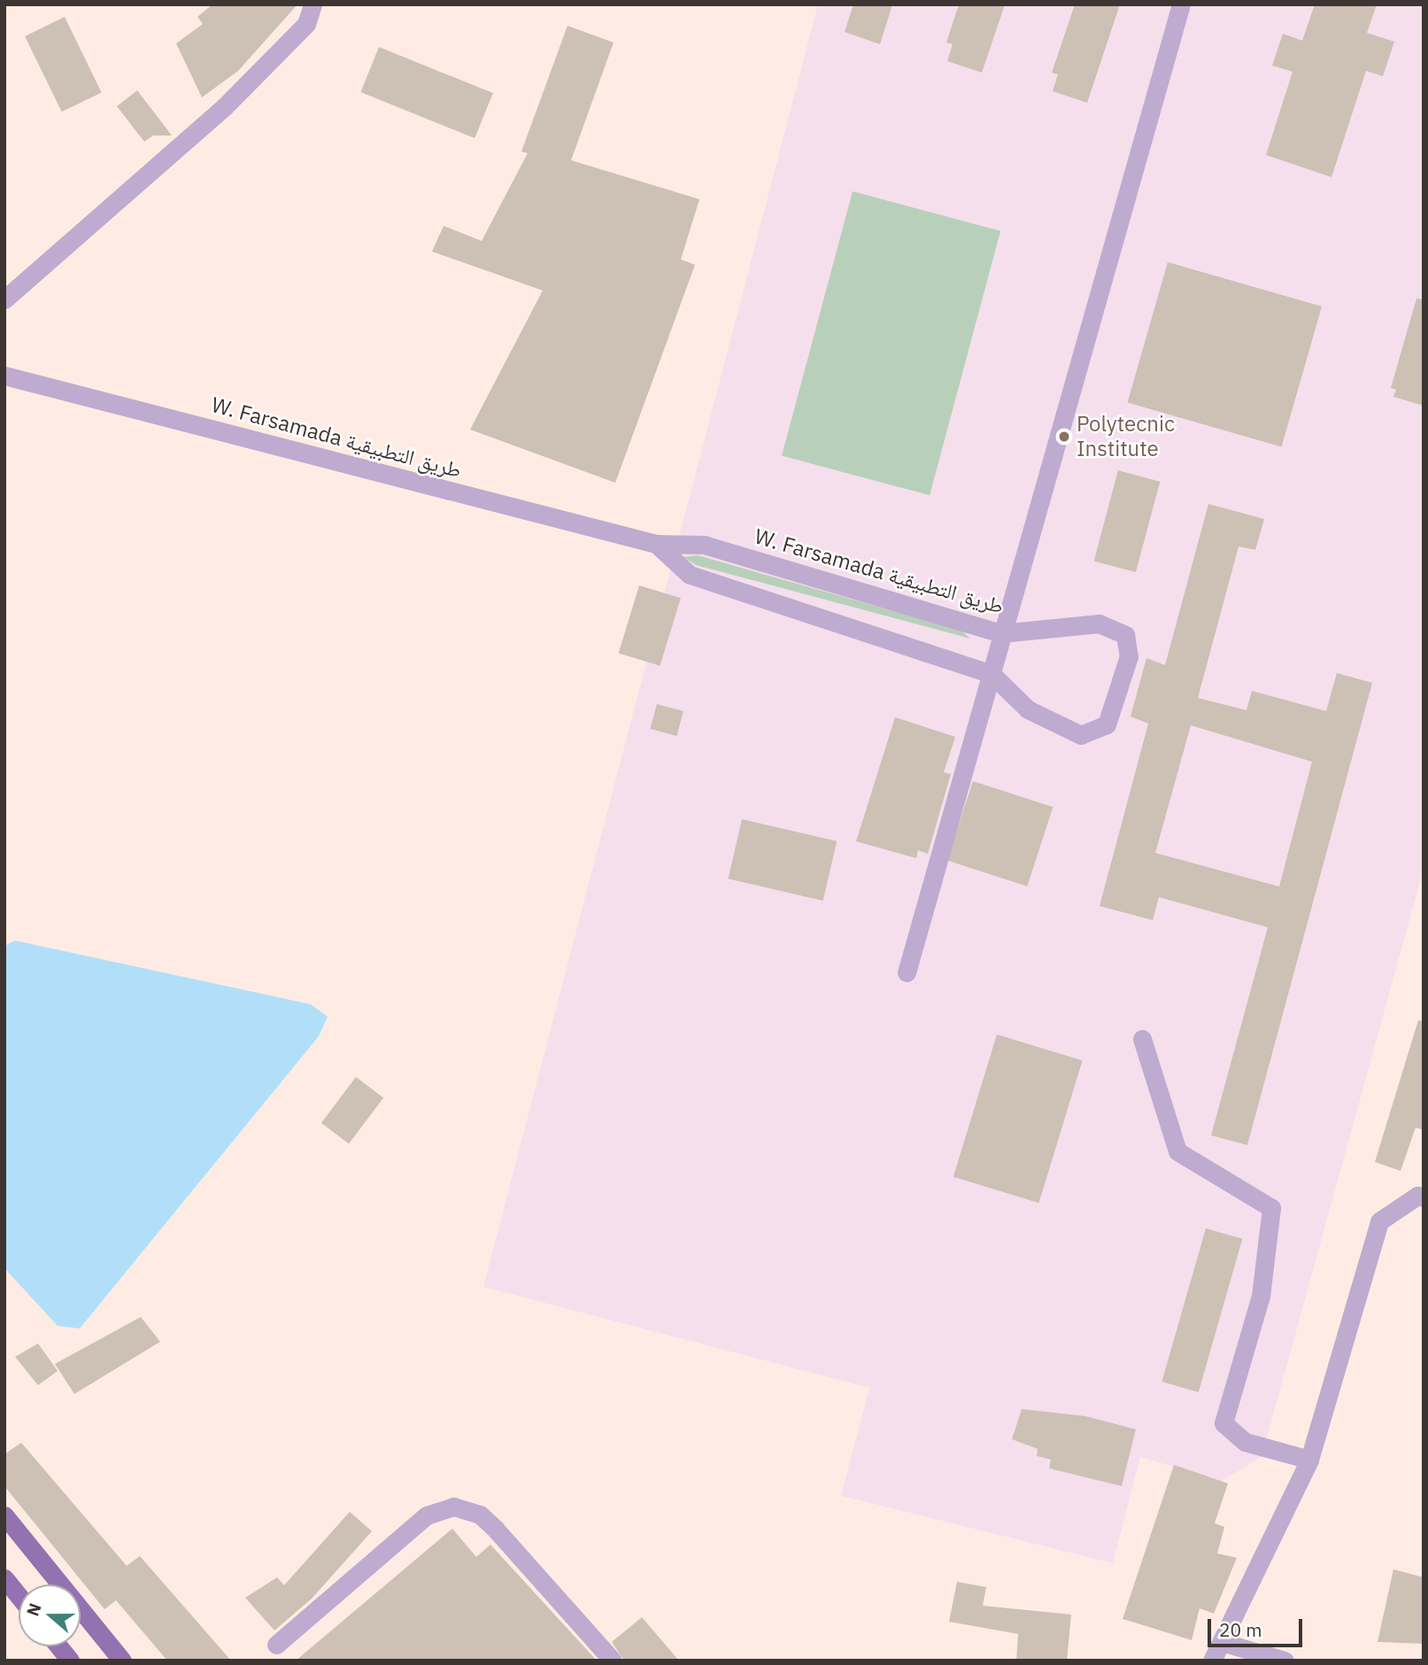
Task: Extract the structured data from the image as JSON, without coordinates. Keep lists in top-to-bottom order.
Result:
{
  "streets": {
    "street": ["W. Farsamada طريق التطبيقية"]
  },
  "places": ["Polytecnic Institute"],
  "scale_bar": "20 m",
  "north": "left"
}
